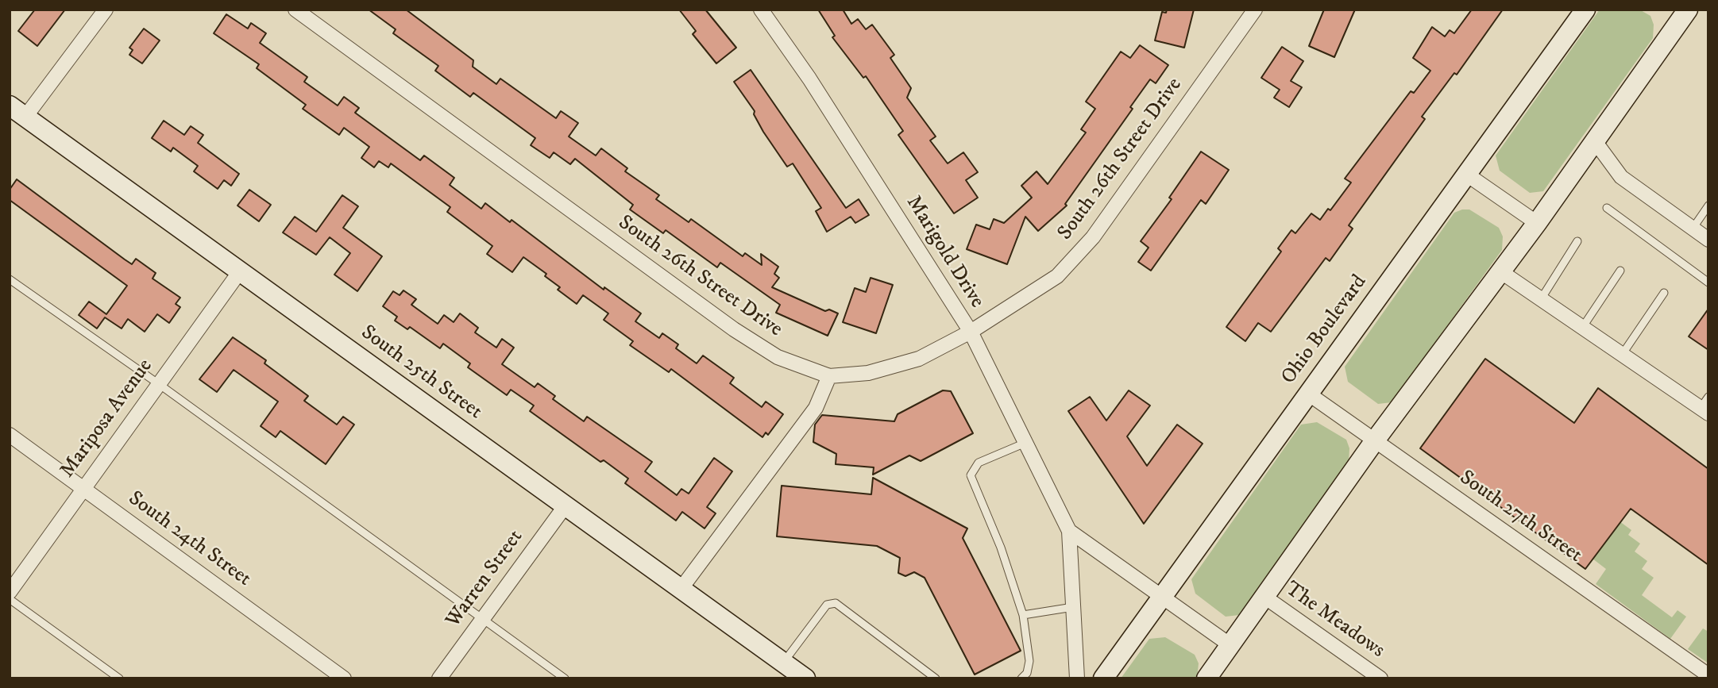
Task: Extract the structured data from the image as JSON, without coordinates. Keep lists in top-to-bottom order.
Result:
{
  "streets": {
    "street": [
      "South 26th Street Drive",
      "Marigold Drive",
      "Ohio Boulevard",
      "South 25th Street",
      "Mariposa Avenue",
      "South 27th Street",
      "South 24th Street",
      "Warren Street",
      "The Meadows"
    ]
  },
  "crossings": [
    ["South 26th Street Drive", "Marigold Drive"],
    ["Marigold Drive", "Ohio Boulevard"],
    ["Ohio Boulevard", "South 27th Street"],
    ["South 25th Street", "Mariposa Avenue"],
    ["South 25th Street", "Warren Street"],
    ["Mariposa Avenue", "South 24th Street"]
  ]
}
